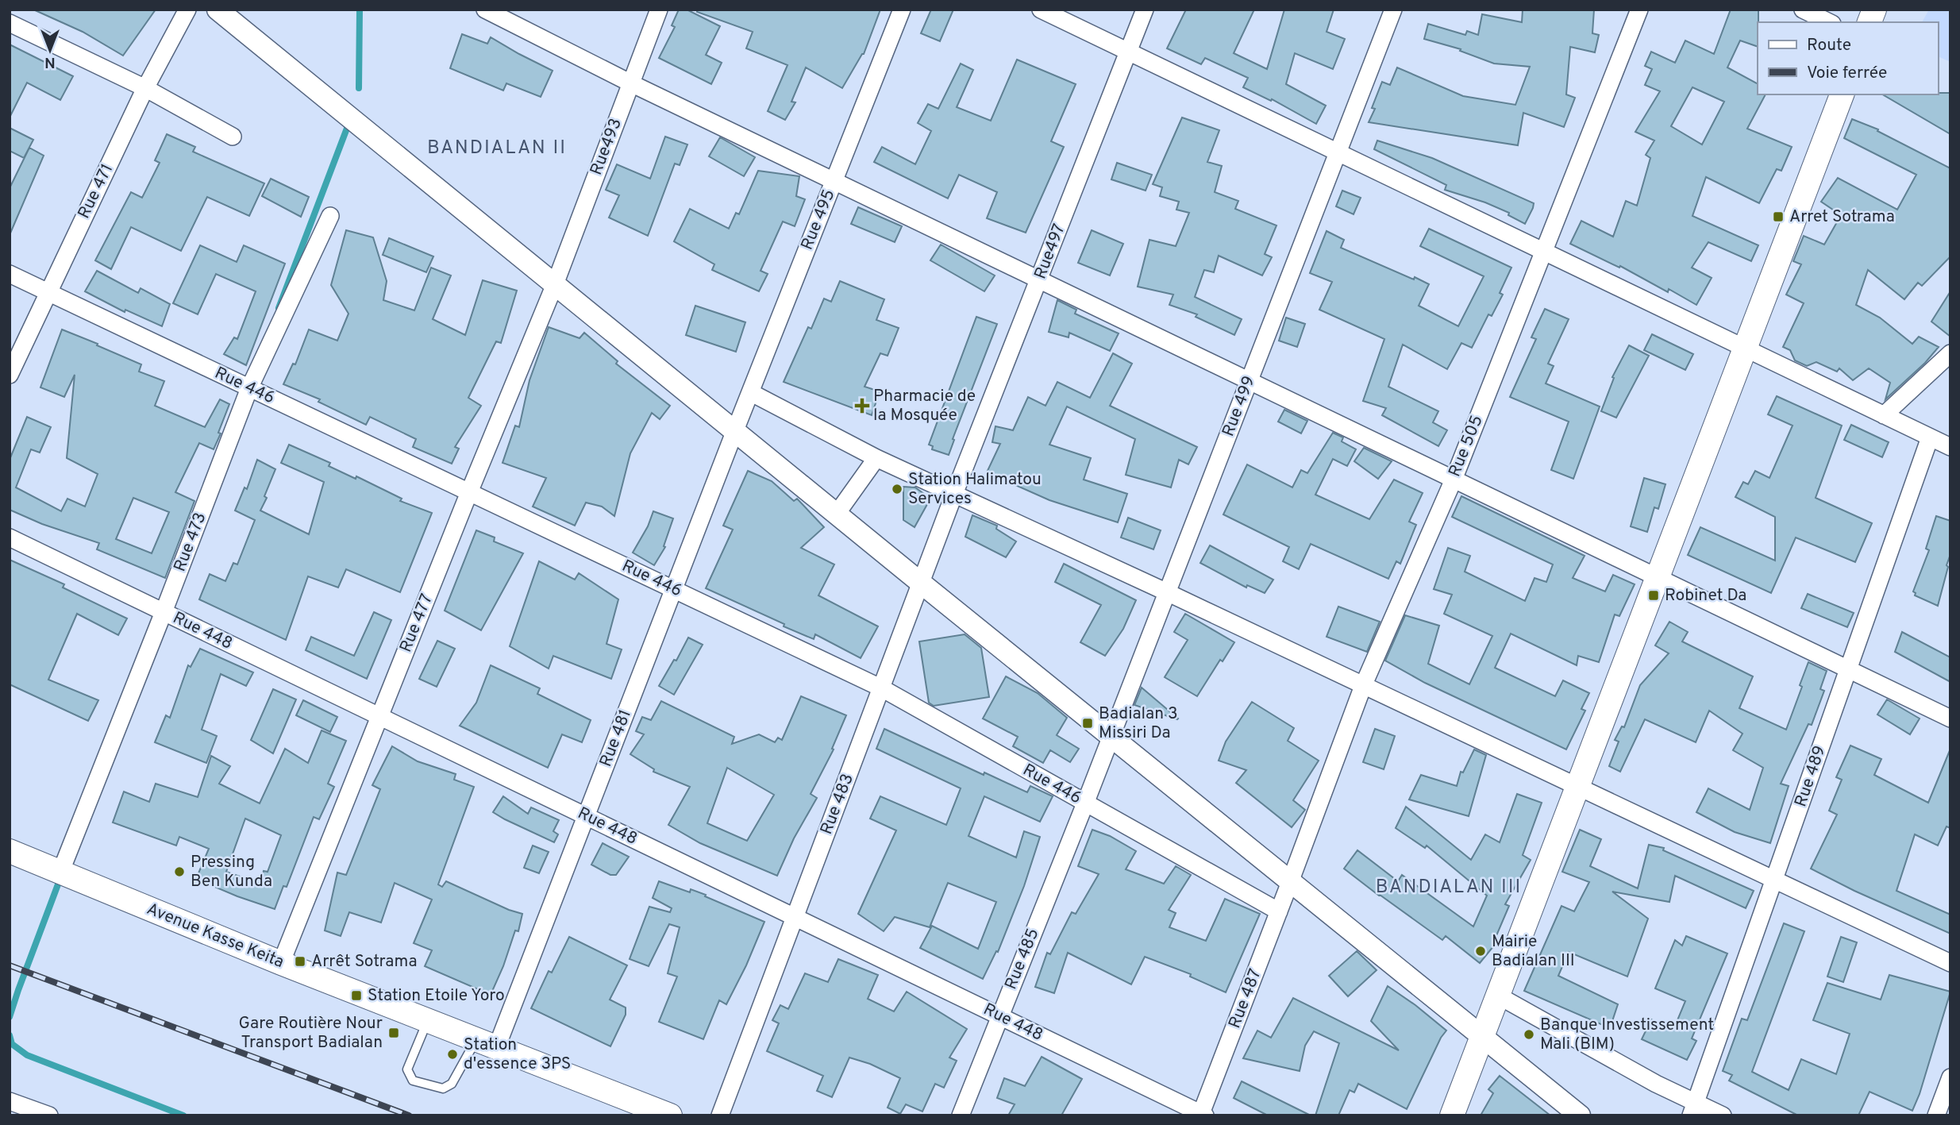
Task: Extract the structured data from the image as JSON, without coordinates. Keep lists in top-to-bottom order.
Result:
{
  "streets": {
    "main road": ["Avenue Kasse Keita"],
    "street": [
      "Rue493",
      "Rue 471",
      "Rue 495",
      "Rue497",
      "Rue 446",
      "Rue 499",
      "Rue 505",
      "Rue 473",
      "Rue 477",
      "Rue 448",
      "Rue 481",
      "Rue 489",
      "Rue 483",
      "Rue 485",
      "Rue 487"
    ]
  },
  "crossings": [
    ["Rue493", "Rue 477"],
    ["Rue 471", "Rue 446"],
    ["Rue 495", "Rue 481"],
    ["Rue497", "Rue 483"],
    ["Rue 446", "Rue 499"],
    ["Rue 446", "Rue 473"],
    ["Rue 446", "Rue 477"],
    ["Rue 446", "Rue 481"],
    ["Rue 446", "Rue 483"],
    ["Rue 446", "Rue 485"],
    ["Rue 446", "Rue 487"],
    ["Rue 499", "Rue 485"],
    ["Rue 505", "Rue 487"],
    ["Rue 473", "Rue 448"],
    ["Rue 473", "Avenue Kasse Keita"],
    ["Rue 477", "Rue 448"],
    ["Rue 477", "Avenue Kasse Keita"],
    ["Rue 448", "Rue 481"],
    ["Rue 448", "Rue 483"],
    ["Rue 448", "Rue 485"],
    ["Rue 448", "Rue 487"],
    ["Rue 481", "Avenue Kasse Keita"]
  ],
  "districts": ["BANDIALAN II", "BANDIALAN III"],
  "places": {
    "transit": [
      "Arret Sotrama",
      "Robinet Da",
      "Badialan 3 Missiri Da",
      "Arrêt Sotrama",
      "Station Etoile Yoro",
      "Gare Routière Nour Transport Badialan"
    ],
    "health": ["Pharmacie de la Mosquée"],
    "other": [
      "Station Halimatou Services",
      "Pressing Ben Kunda",
      "Mairie Badialan III",
      "Banque Investissement Mali (BIM)",
      "Station d'essence 3PS"
    ]
  },
  "legend": ["Route", "Voie ferrée"],
  "north": "bottom"
}
